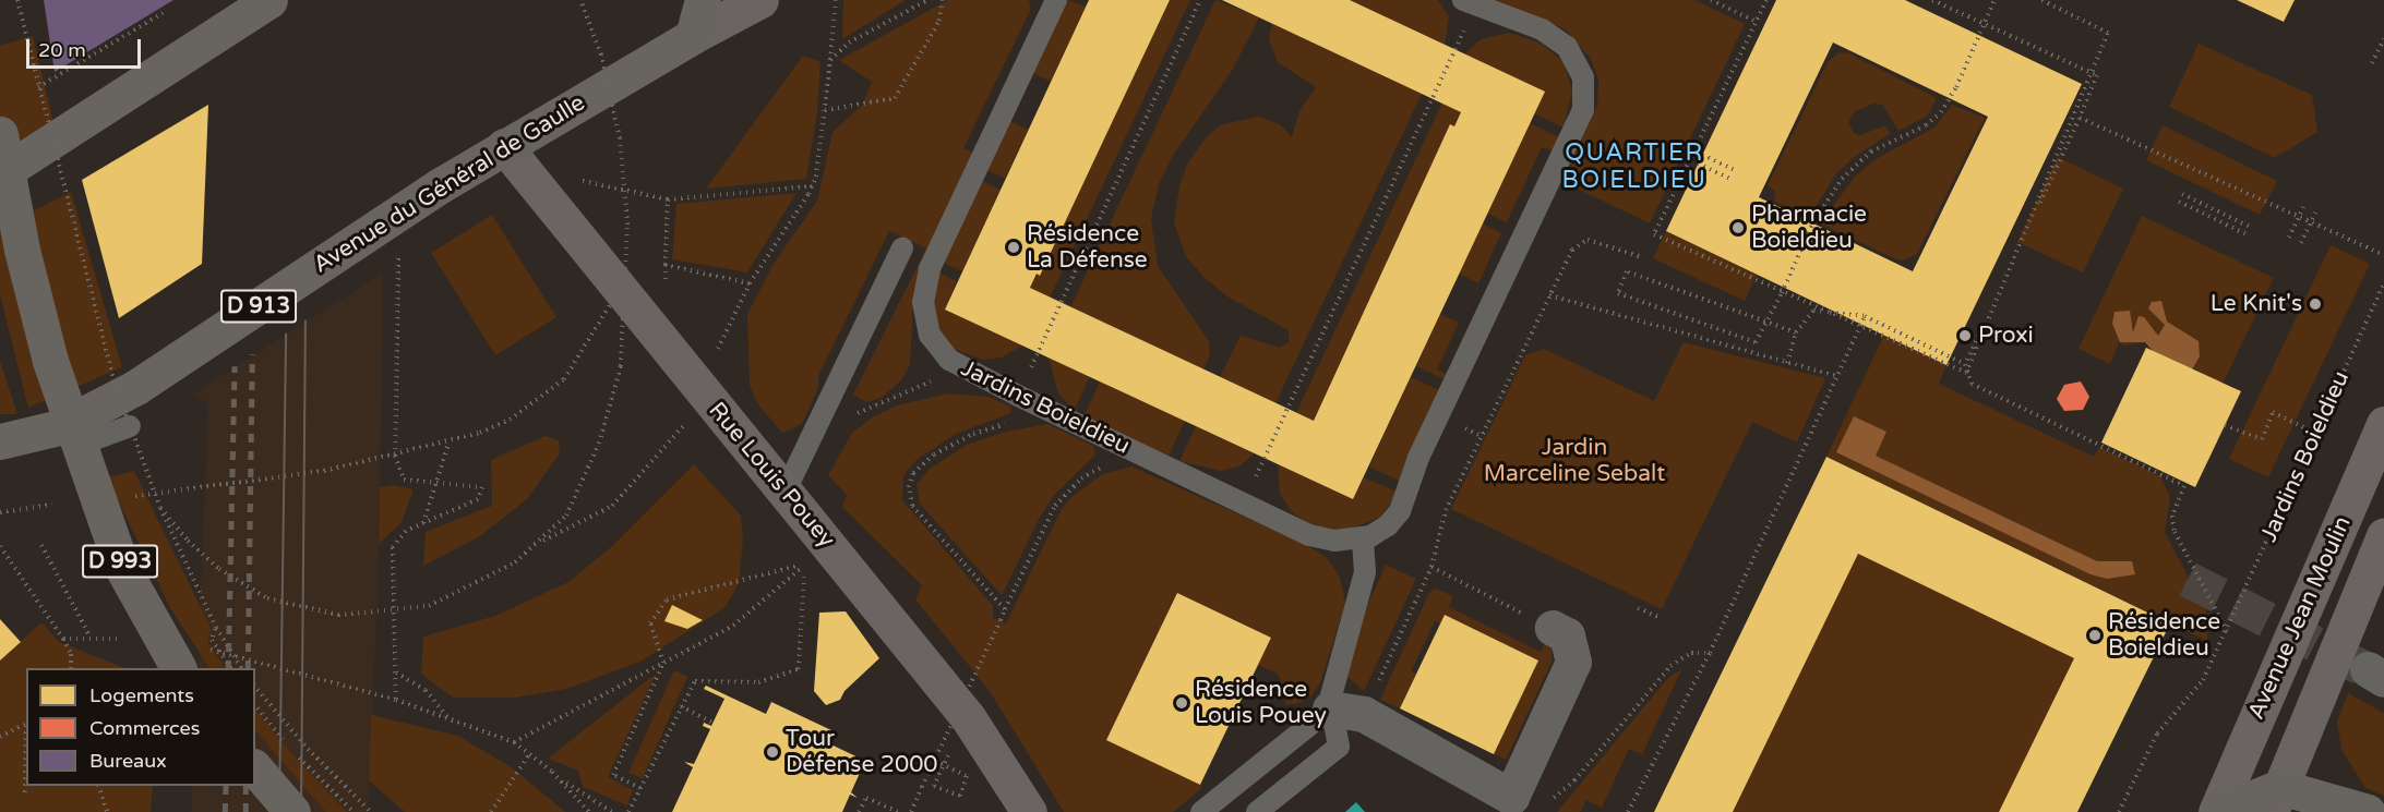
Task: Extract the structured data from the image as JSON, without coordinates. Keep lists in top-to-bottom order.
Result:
{
  "streets": {
    "main road": ["Avenue du Général de Gaulle", "D 913", "D 993"],
    "street": ["Rue Louis Pouey", "Avenue Jean Moulin"],
    "lane": ["Jardins Boieldieu"]
  },
  "crossings": [
    ["Avenue du Général de Gaulle", "Rue Louis Pouey"]
  ],
  "districts": ["QUARTIER BOIELDIEU"],
  "parks": ["Jardin Marceline Sebalt"],
  "places": [
    "Pharmacie Boieldieu",
    "Résidence La Défense",
    "Le Knit's",
    "Proxi",
    "Résidence Boieldieu",
    "Résidence Louis Pouey",
    "Tour Défense 2000"
  ],
  "legend": ["Logements", "Commerces", "Bureaux"],
  "scale_bar": "20 m"
}
